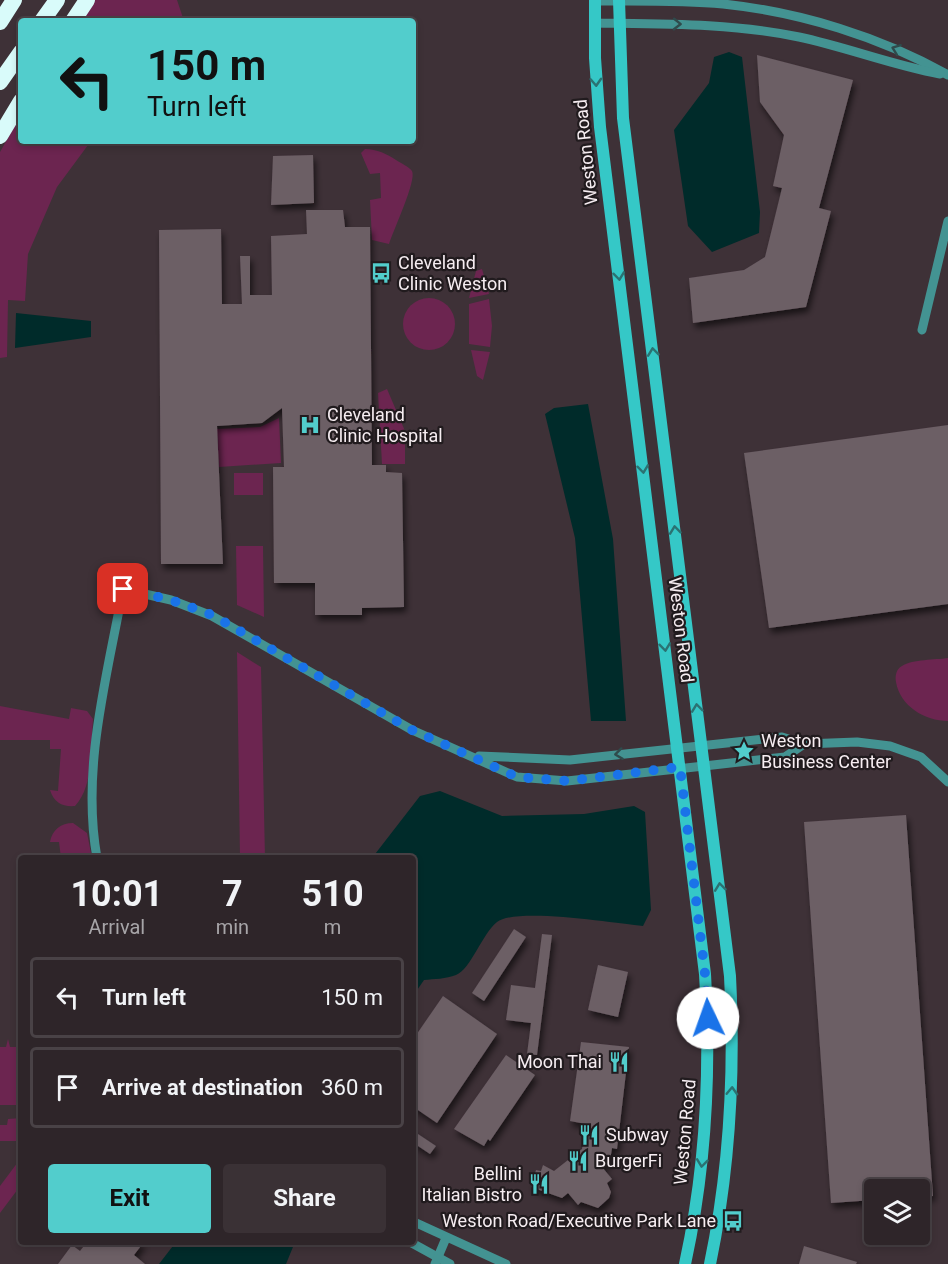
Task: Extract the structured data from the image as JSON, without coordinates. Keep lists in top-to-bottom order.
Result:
{
  "streets": {
    "main road": ["Weston Road"]
  },
  "places": {
    "bus stop": ["Cleveland Clinic Weston", "Weston Road/Executive Park Lane"],
    "hospital": ["Cleveland Clinic Hospital"],
    "place": ["Weston Business Center"],
    "restaurant": [
      "Moon Thai",
      "Subway",
      "BurgerFi",
      "Bellini Italian Bistro"
    ]
  },
  "page": {
    "turn": ["150 m", "Turn left"],
    "eta": [
      "10:01",
      "Arrival",
      "7",
      "min",
      "510",
      "m"
    ],
    "list": [
      {
        "name": "Turn left",
        "value": "150 m"
      },
      {
        "name": "Arrive at destination",
        "value": "360 m"
      }
    ],
    "buttons": ["Exit", "Share"]
  }
}
